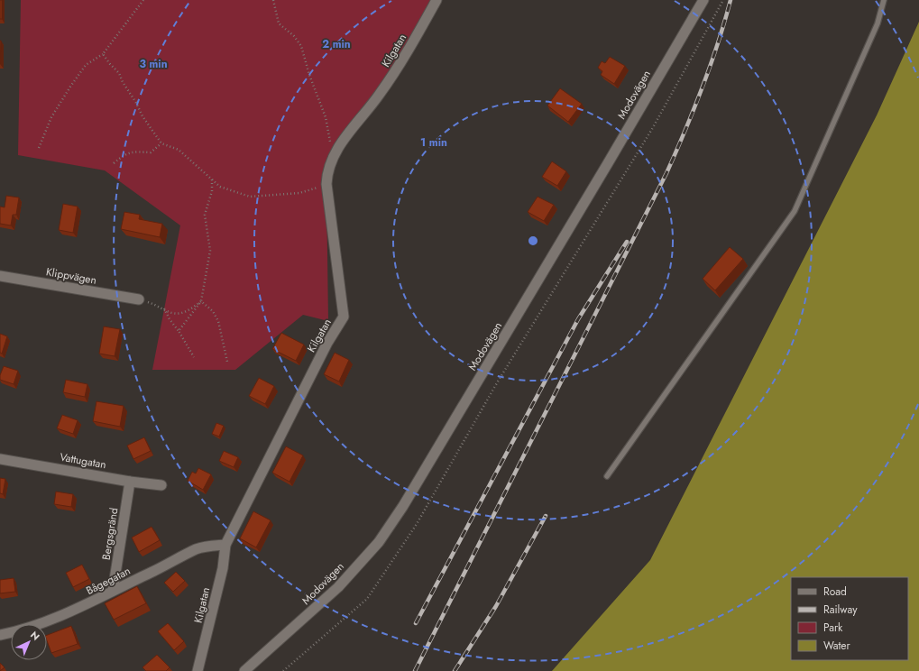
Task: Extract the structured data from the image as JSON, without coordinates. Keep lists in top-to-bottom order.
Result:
{
  "streets": {
    "street": [
      "Kilgatan",
      "Modovägen",
      "Klippvägen",
      "Vattugatan",
      "Bergsgränd",
      "Bågegatan"
    ]
  },
  "crossings": [
    ["Kilgatan", "Bågegatan"],
    ["Vattugatan", "Bergsgränd"],
    ["Bergsgränd", "Bågegatan"]
  ],
  "legend": [
    "Road",
    "Railway",
    "Park",
    "Water"
  ],
  "north": "top right",
  "rings": ["2 min", "3 min", "1 min"]
}
